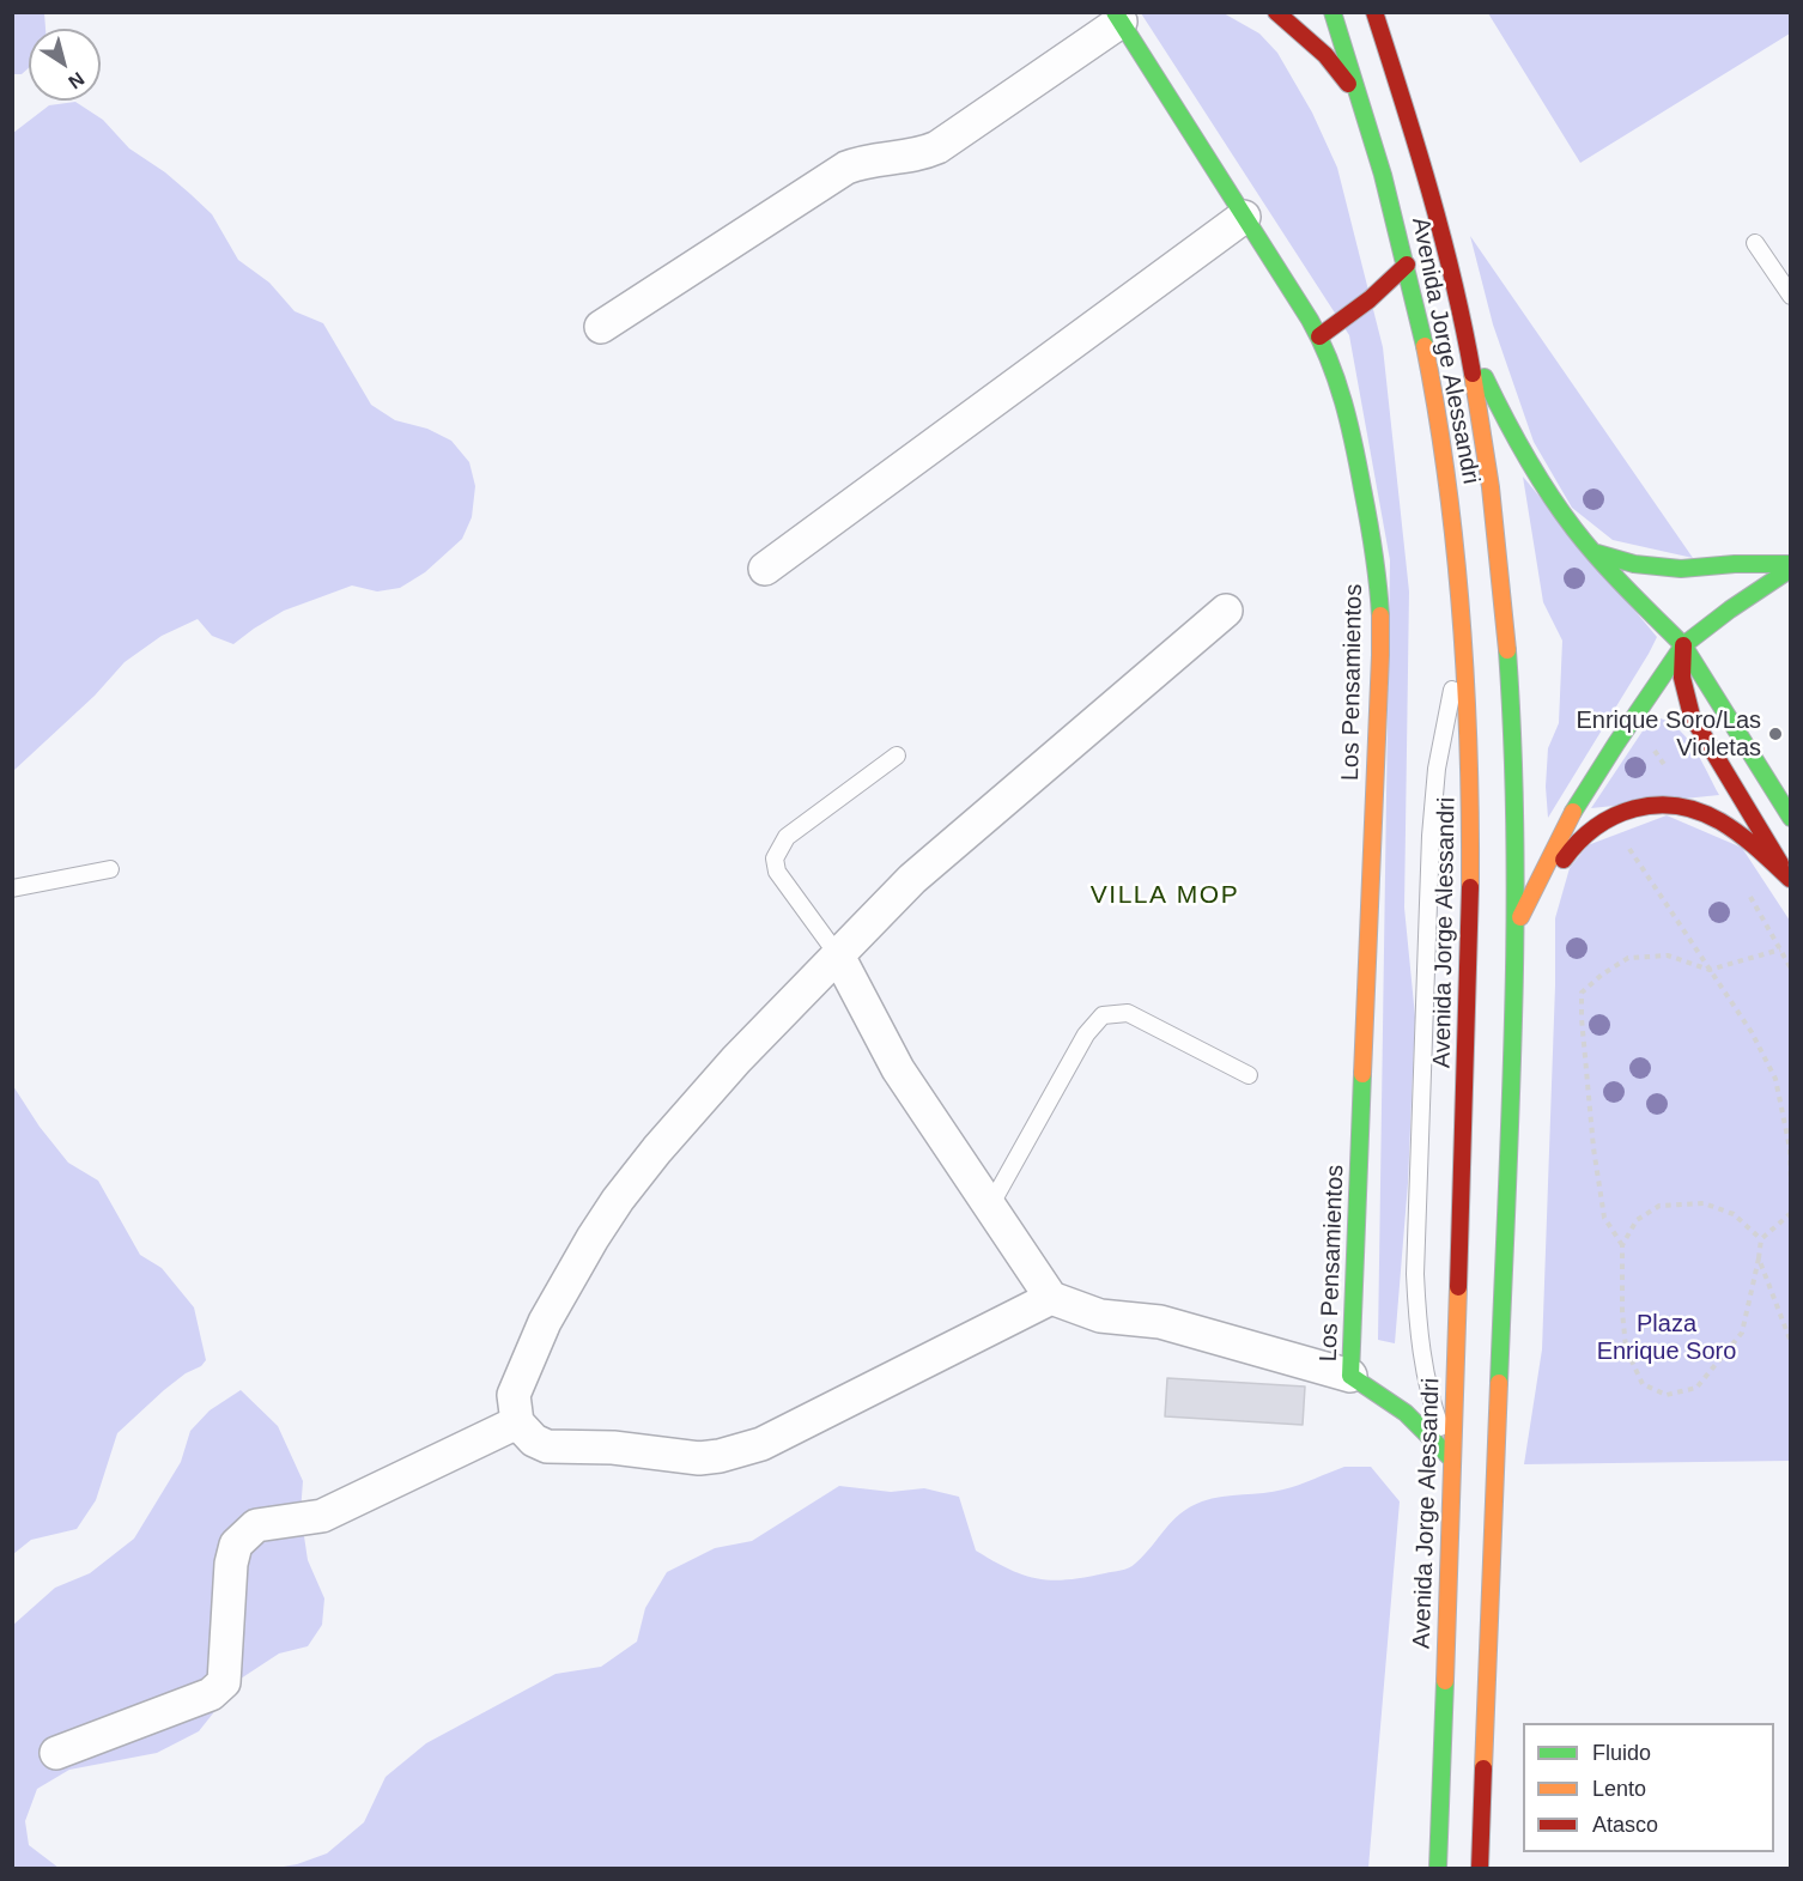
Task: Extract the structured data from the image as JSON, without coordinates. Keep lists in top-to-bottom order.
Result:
{
  "streets": {
    "main road": ["Avenida Jorge Alessandri", "Los Pensamientos"]
  },
  "districts": ["VILLA MOP"],
  "parks": ["Plaza Enrique Soro"],
  "places": ["Enrique Soro/Las Violetas"],
  "legend": ["Fluido", "Lento", "Atasco"],
  "north": "bottom right"
}
